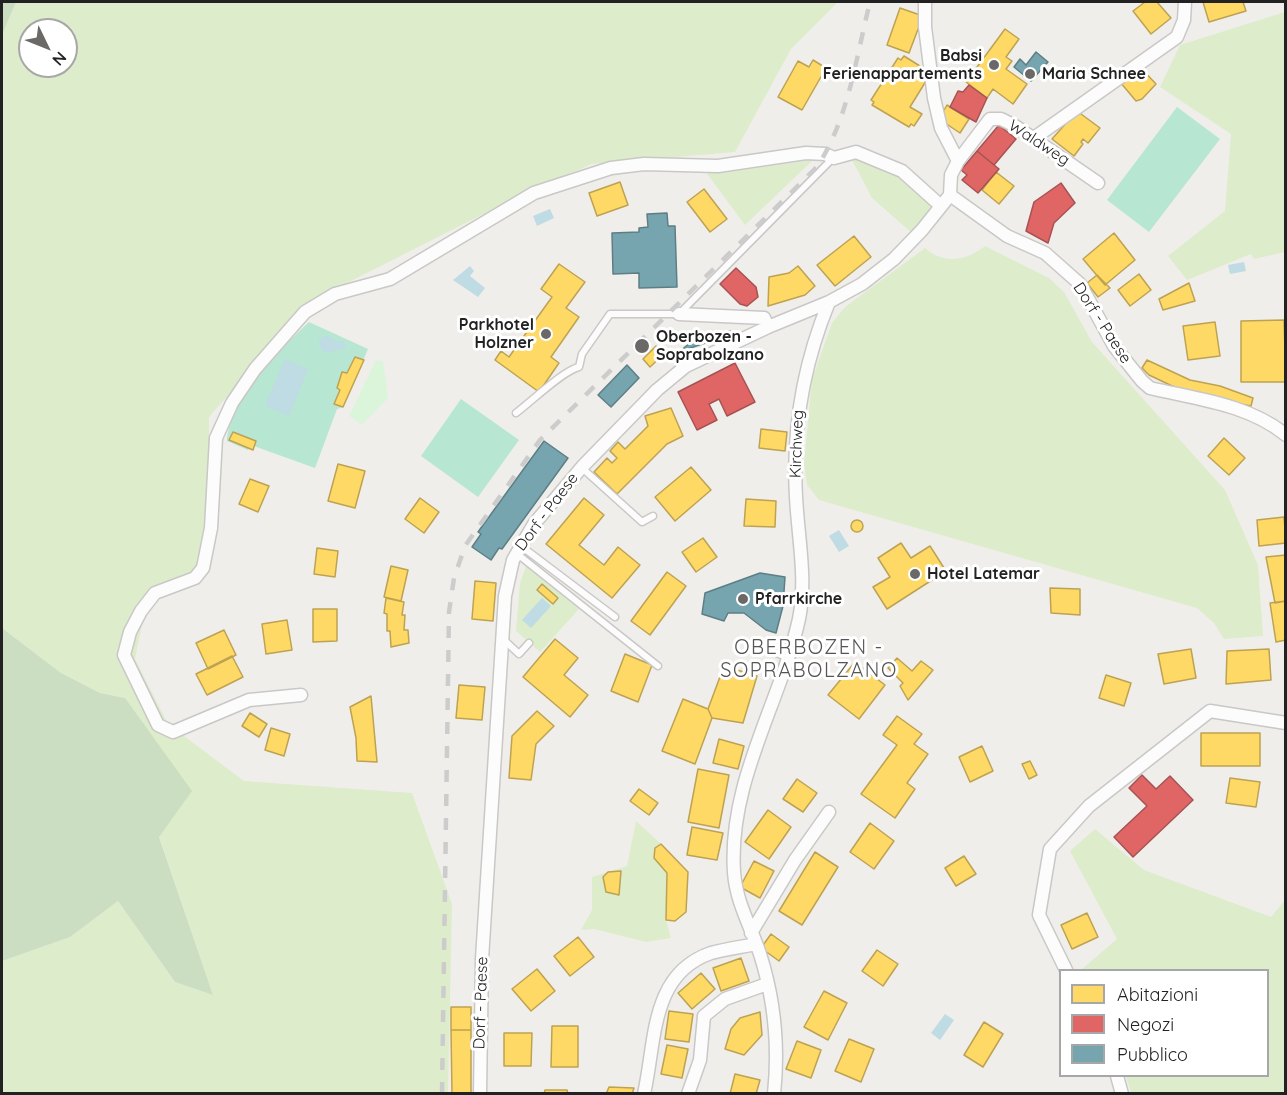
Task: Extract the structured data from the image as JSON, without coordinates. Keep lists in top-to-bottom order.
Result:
{
  "streets": {
    "street": ["Waldweg", "Dorf - Paese", "Kirchweg"]
  },
  "crossings": [
    ["Waldweg", "Dorf - Paese"],
    ["Dorf - Paese", "Kirchweg"]
  ],
  "districts": ["OBERBOZEN - SOPRABOLZANO"],
  "places": [
    "Babsi Ferienappartements",
    "Maria Schnee",
    "Parkhotel Holzner",
    "Oberbozen - Soprabolzano",
    "Hotel Latemar",
    "Pfarrkirche"
  ],
  "legend": ["Abitazioni", "Negozi", "Pubblico"],
  "north": "bottom right"
}
